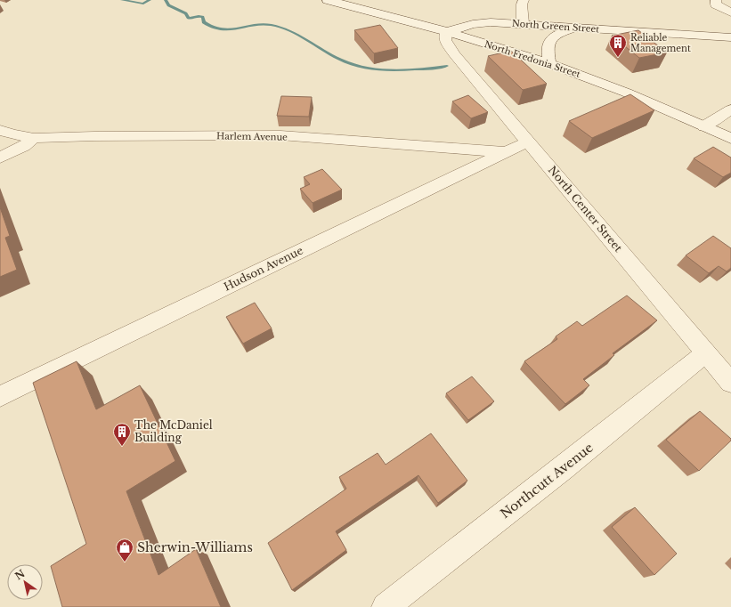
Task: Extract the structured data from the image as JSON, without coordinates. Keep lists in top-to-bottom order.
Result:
{
  "streets": {
    "street": [
      "North Green Street",
      "North Fredonia Street",
      "Harlem Avenue",
      "North Center Street",
      "Hudson Avenue",
      "Northcutt Avenue"
    ]
  },
  "crossings": [
    ["North Green Street", "North Fredonia Street"],
    ["North Green Street", "North Center Street"],
    ["North Fredonia Street", "North Center Street"],
    ["Harlem Avenue", "Hudson Avenue"],
    ["North Center Street", "Hudson Avenue"],
    ["North Center Street", "Northcutt Avenue"]
  ],
  "places": {
    "building": ["Reliable Management", "The McDaniel Building"],
    "shop": ["Sherwin-Williams"]
  },
  "north": "top left"
}
